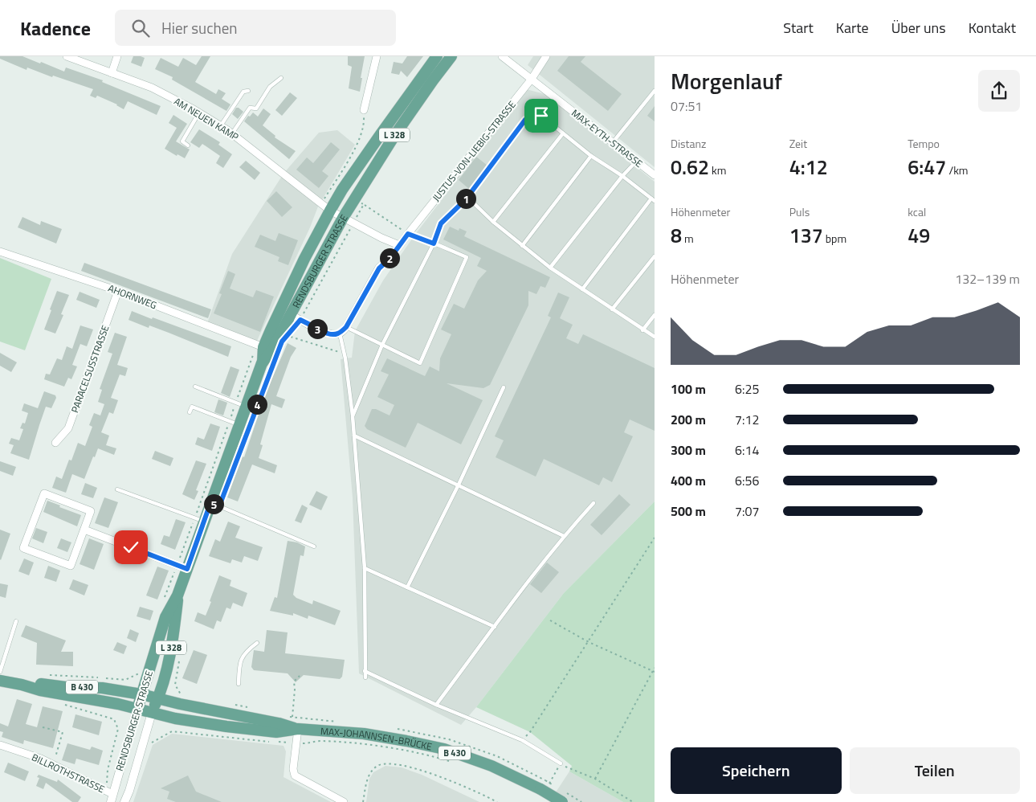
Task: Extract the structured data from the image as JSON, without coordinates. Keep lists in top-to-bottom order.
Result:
{
  "streets": {
    "main road": [
      "L 328",
      "RENDSBURGER STRASSE",
      "B 430",
      "MAX-JOHANNSEN-BRÜCKE"
    ],
    "street": [
      "AM NEUEN KAMP",
      "MAX-EYTH-STRASSE",
      "JUSTUS-VON-LIEBIG-STRASSE",
      "AHORNWEG",
      "PARACELSUSSTRASSE",
      "BILLROTHSTRASSE"
    ]
  },
  "crossings": [
    ["AM NEUEN KAMP", "L 328"],
    ["AM NEUEN KAMP", "RENDSBURGER STRASSE"],
    ["L 328", "RENDSBURGER STRASSE"],
    ["MAX-EYTH-STRASSE", "JUSTUS-VON-LIEBIG-STRASSE"],
    ["RENDSBURGER STRASSE", "AHORNWEG"],
    ["RENDSBURGER STRASSE", "B 430"],
    ["RENDSBURGER STRASSE", "MAX-JOHANNSEN-BRÜCKE"],
    ["RENDSBURGER STRASSE", "BILLROTHSTRASSE"],
    ["AHORNWEG", "PARACELSUSSTRASSE"],
    ["B 430", "MAX-JOHANNSEN-BRÜCKE"]
  ],
  "page": {
    "header": "Kadence",
    "search": "Hier suchen",
    "nav": [
      "Start",
      "Karte",
      "Über uns",
      "Kontakt"
    ],
    "heading": ["Morgenlauf", "07:51"],
    "stats": [
      ["Distanz", "0.62 km"],
      ["Zeit", "4:12"],
      ["Tempo", "6:47 /km"],
      ["Höhenmeter", "8 m"],
      ["Puls", "137 bpm"],
      ["kcal", "49"]
    ],
    "pins": [
      "1",
      "2",
      "3",
      "4",
      "5"
    ],
    "chart": ["Höhenmeter", "132–139 m"],
    "list": [
      {
        "name": "100 m",
        "note": "6:25"
      },
      {
        "name": "200 m",
        "note": "7:12"
      },
      {
        "name": "300 m",
        "note": "6:14"
      },
      {
        "name": "400 m",
        "note": "6:56"
      },
      {
        "name": "500 m",
        "note": "7:07"
      }
    ],
    "buttons": ["Speichern", "Teilen"]
  }
}
